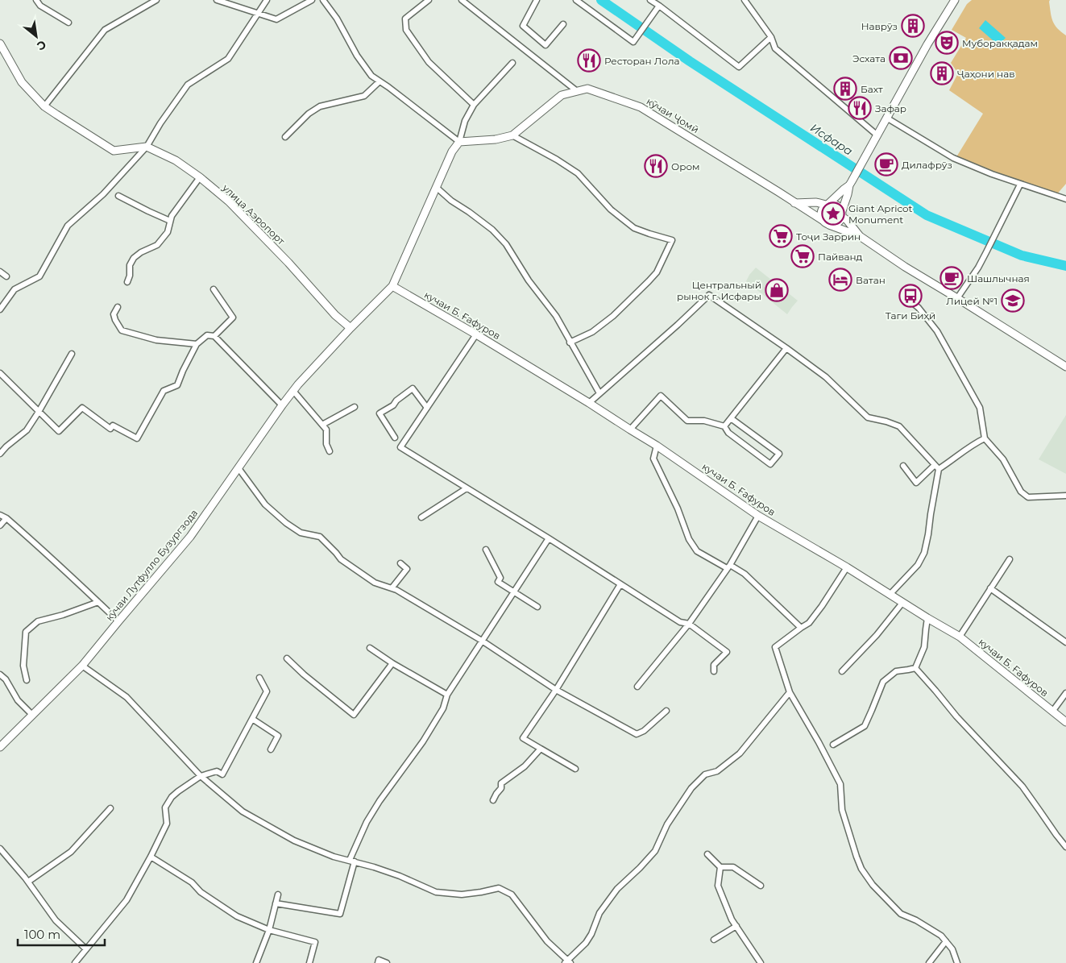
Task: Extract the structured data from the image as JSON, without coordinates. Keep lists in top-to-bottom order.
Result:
{
  "streets": {
    "main road": [
      "кӯчаи Ҷомӣ",
      "улица Аэропорт",
      "кучаи Б. Ғафуров",
      "кӯчаи Лутфулло Бузургзода"
    ]
  },
  "crossings": [
    ["улица Аэропорт", "кӯчаи Лутфулло Бузургзода"],
    ["кучаи Б. Ғафуров", "кӯчаи Лутфулло Бузургзода"]
  ],
  "water": ["Исфара"],
  "places": {
    "building": ["Наврӯз", "Ҷаҳони нав", "Бахт"],
    "theatre": ["Муборакқадам"],
    "bank": ["Эсхата"],
    "restaurant": ["Ресторан Лола", "Зафар", "Ором"],
    "cafe": ["Дилафрӯз", "Шашлычная"],
    "place": ["Giant Apricot Monument"],
    "supermarket": ["Тоҷи Заррин", "Пайванд"],
    "hotel": ["Ватан"],
    "shop": ["Центральный рынок г. Исфары"],
    "bus stop": ["Таги Биҳӣ"],
    "school or university": ["Лицей №1"]
  },
  "scale_bar": "100 m",
  "north": "bottom right"
}
